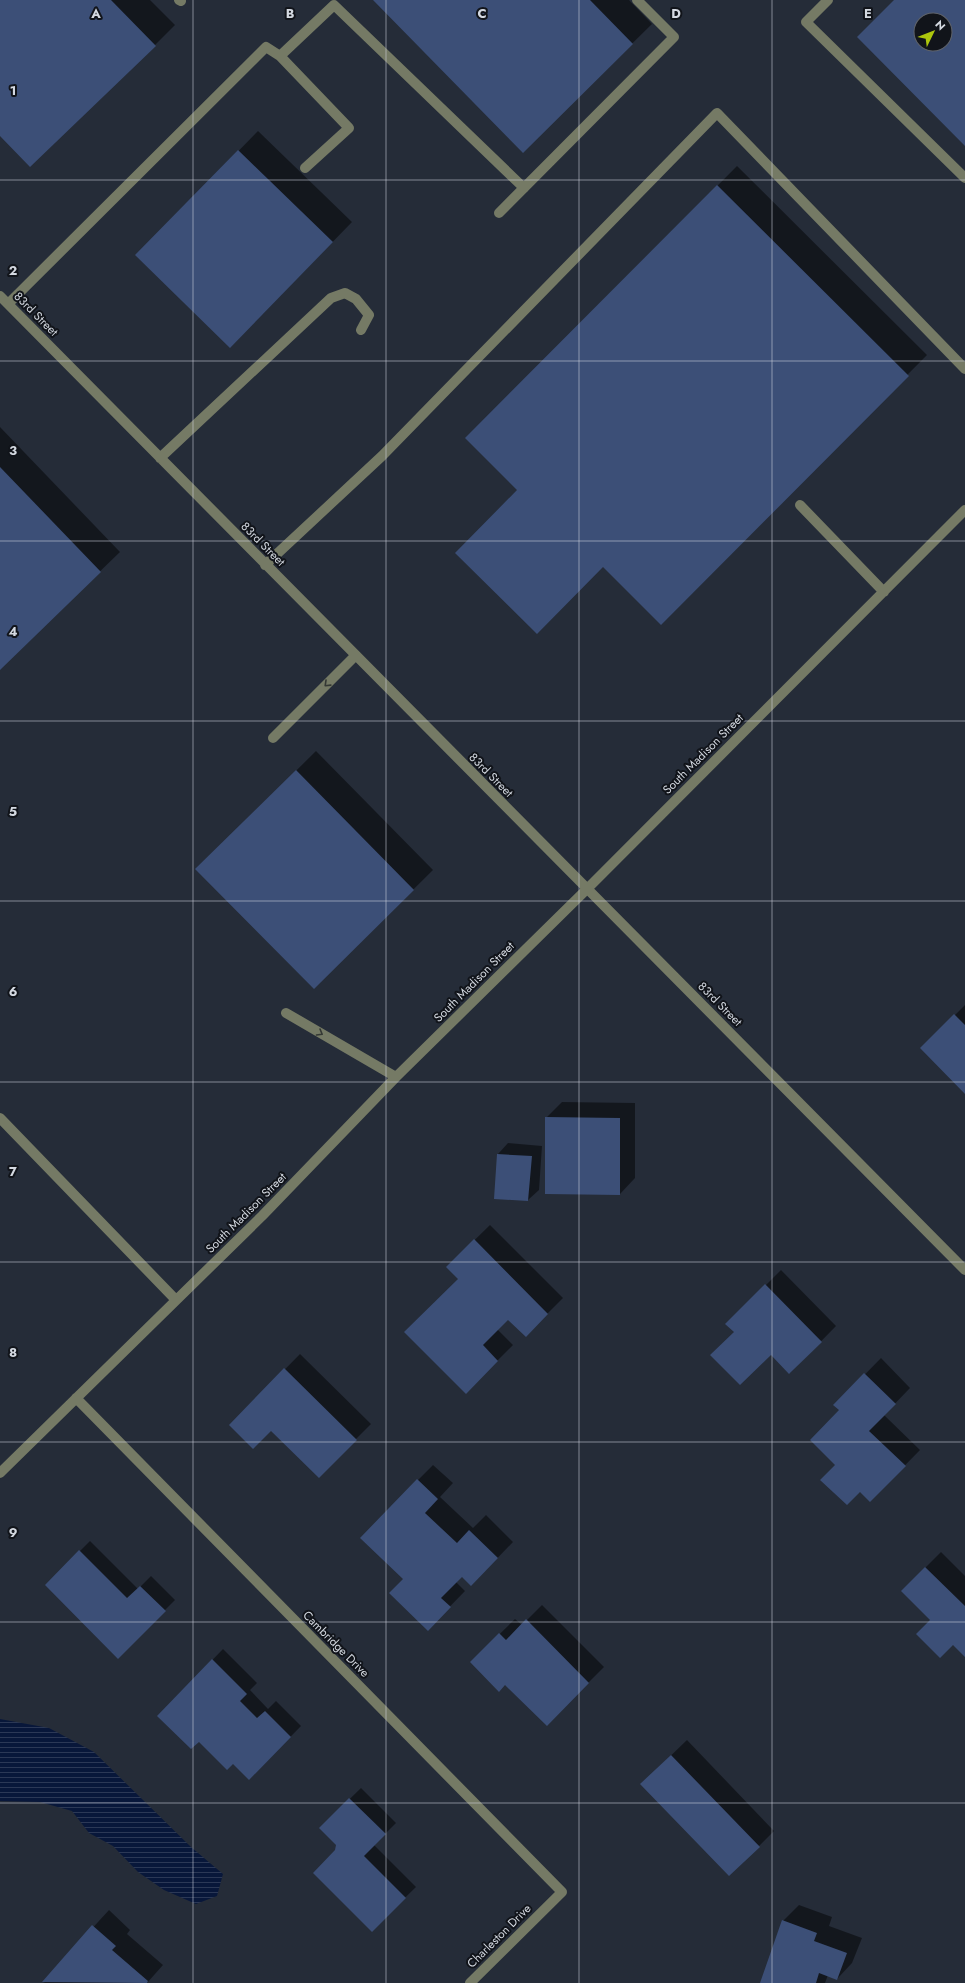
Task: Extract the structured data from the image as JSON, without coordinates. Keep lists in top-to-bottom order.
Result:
{
  "streets": {
    "street": [
      "83rd Street",
      "South Madison Street",
      "Cambridge Drive",
      "Charleston Drive"
    ]
  },
  "crossings": [
    ["83rd Street", "South Madison Street"],
    ["South Madison Street", "Cambridge Drive"],
    ["Cambridge Drive", "Charleston Drive"]
  ],
  "north": "top right",
  "grid": {
    "columns": [
      "A",
      "B",
      "C",
      "D",
      "E"
    ],
    "rows": [
      "1",
      "2",
      "3",
      "4",
      "5",
      "6",
      "7",
      "8",
      "9"
    ]
  }
}
